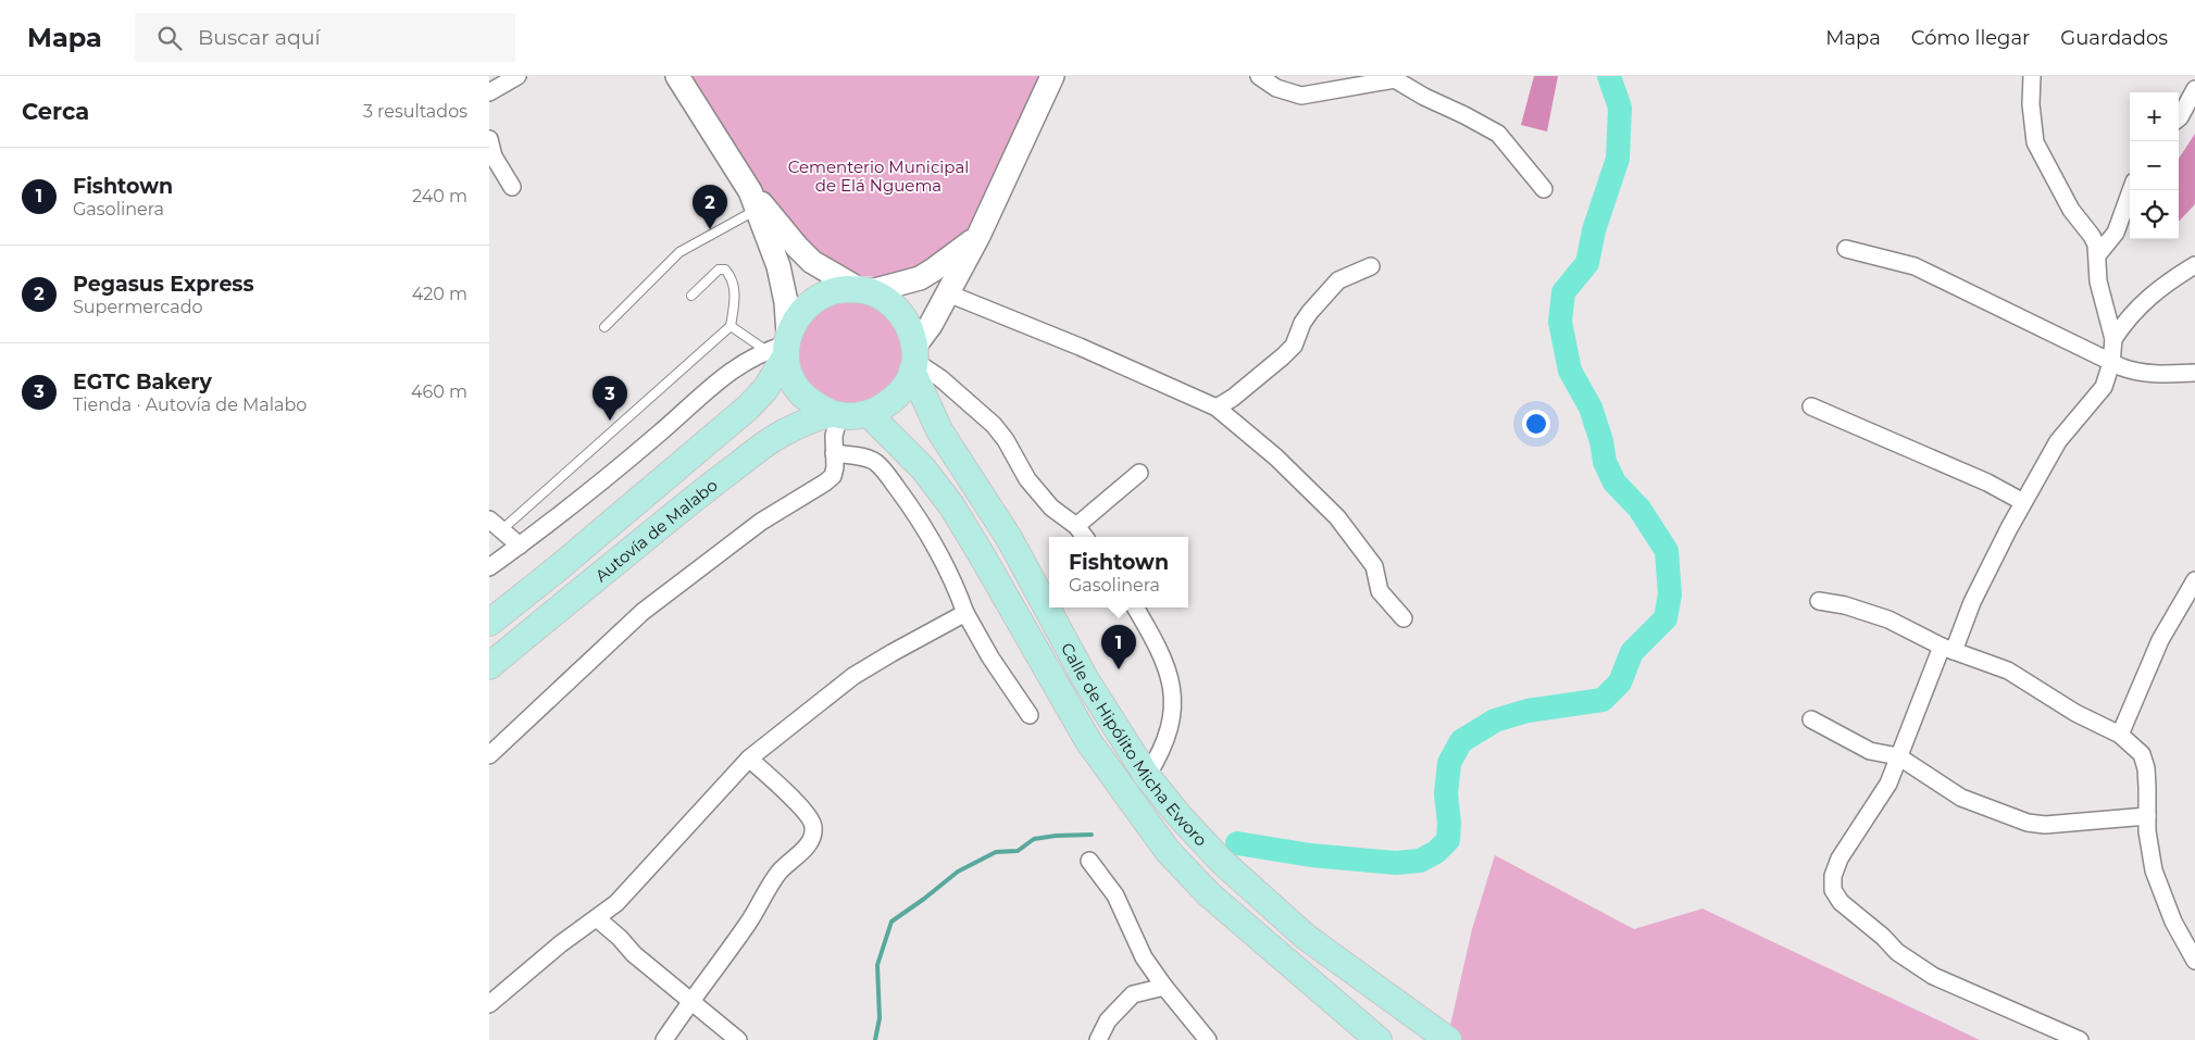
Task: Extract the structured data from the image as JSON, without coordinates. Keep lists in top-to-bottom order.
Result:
{
  "streets": {
    "main road": ["Autovía de Malabo", "Calle de Hipólito Micha Eworo"]
  },
  "crossings": [
    ["Autovía de Malabo", "Calle de Hipólito Micha Eworo"]
  ],
  "parks": ["Cementerio Municipal de Elá Nguema"],
  "page": {
    "header": "Mapa",
    "search": "Buscar aquí",
    "nav": ["Mapa", "Cómo llegar", "Guardados"],
    "heading": ["Cerca", "3 resultados"],
    "map_buttons": ["+", "−"],
    "list": [
      {
        "mark": "1",
        "name": "Fishtown",
        "note": "Gasolinera",
        "value": "240 m"
      },
      {
        "mark": "2",
        "name": "Pegasus Express",
        "note": "Supermercado",
        "value": "420 m"
      },
      {
        "mark": "3",
        "name": "EGTC Bakery",
        "note": "Tienda · Autovía de Malabo",
        "value": "460 m"
      }
    ],
    "pins": ["2", "3", "1"],
    "popup": ["Fishtown", "Gasolinera"]
  }
}
